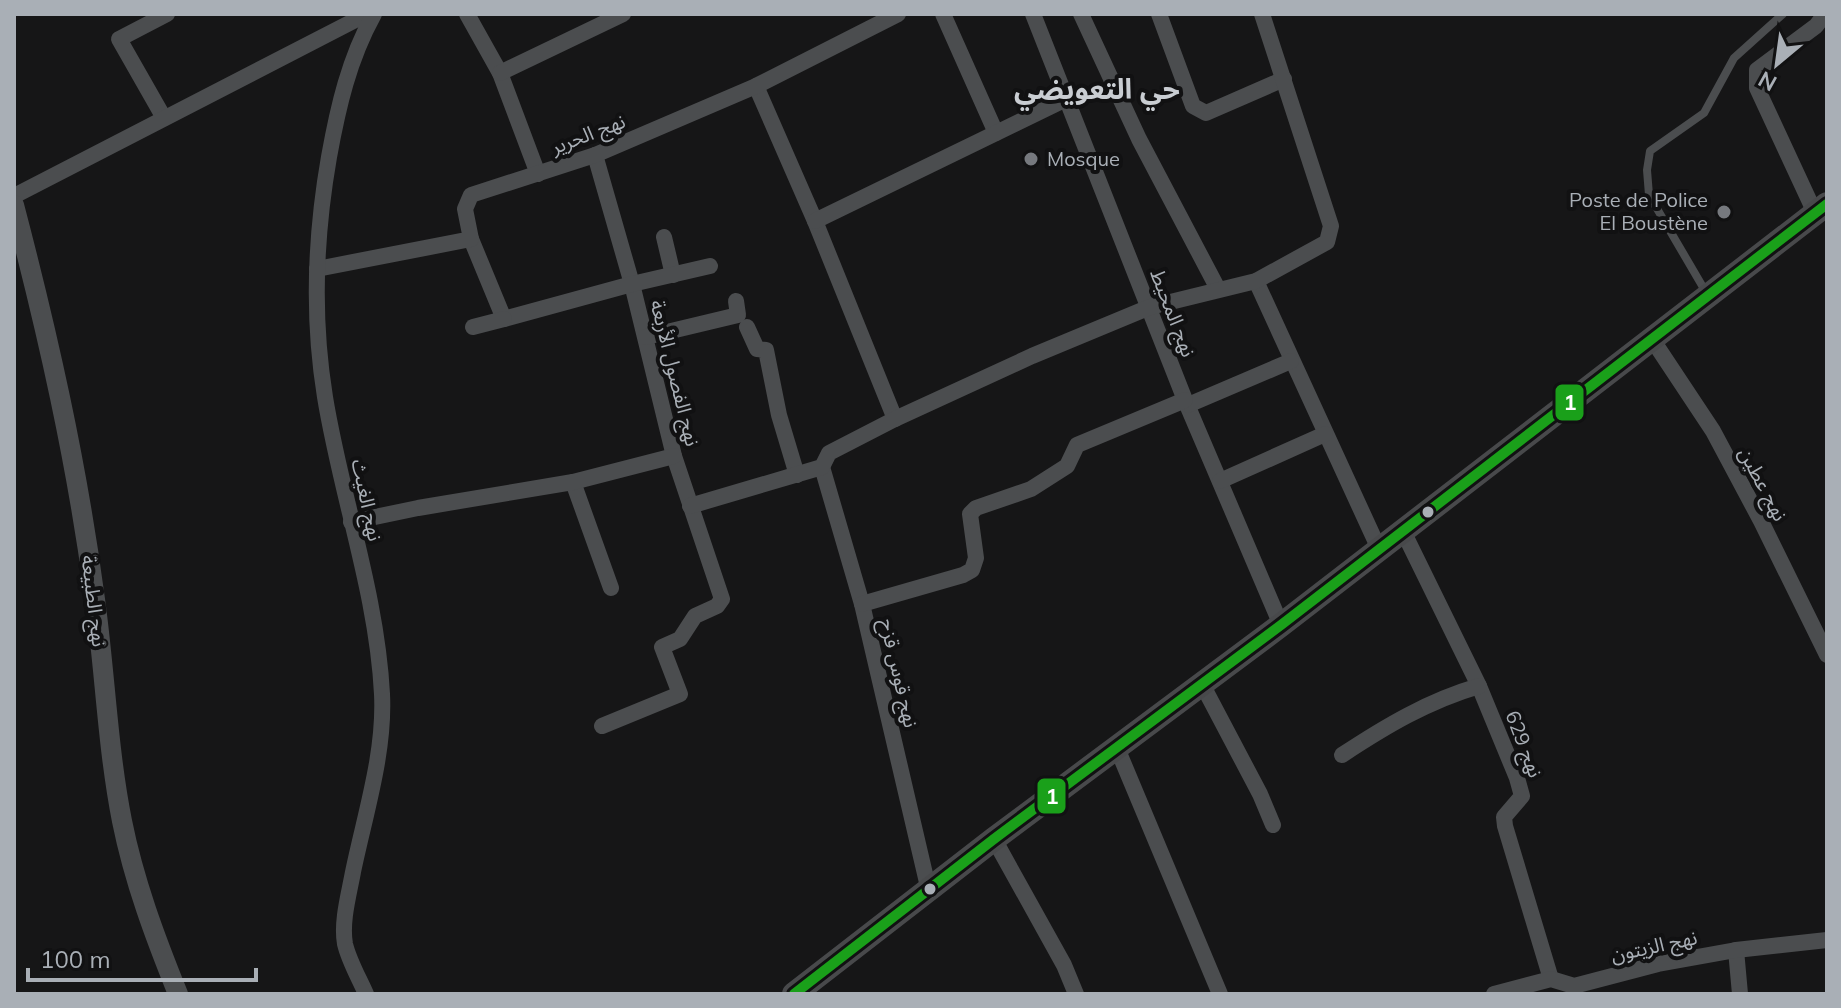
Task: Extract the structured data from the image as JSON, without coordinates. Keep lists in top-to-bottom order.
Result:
{
  "streets": {
    "street": [
      "نهج الحرير",
      "نهج المحيط",
      "نهج الفصول الأربعة",
      "نهج عطين",
      "نهج الغيث",
      "نهج الطبيعة",
      "نهج قوس قزح",
      "نهج 629",
      "نهج الزيتون"
    ]
  },
  "crossings": [
    ["نهج الحرير", "نهج الفصول الأربعة"],
    ["نهج 629", "نهج الزيتون"]
  ],
  "districts": ["حي التعويضي"],
  "places": ["Mosque", "Poste de Police El Boustène"],
  "lines": ["transit line 1"],
  "scale_bar": "100 m",
  "north": "bottom left"
}
